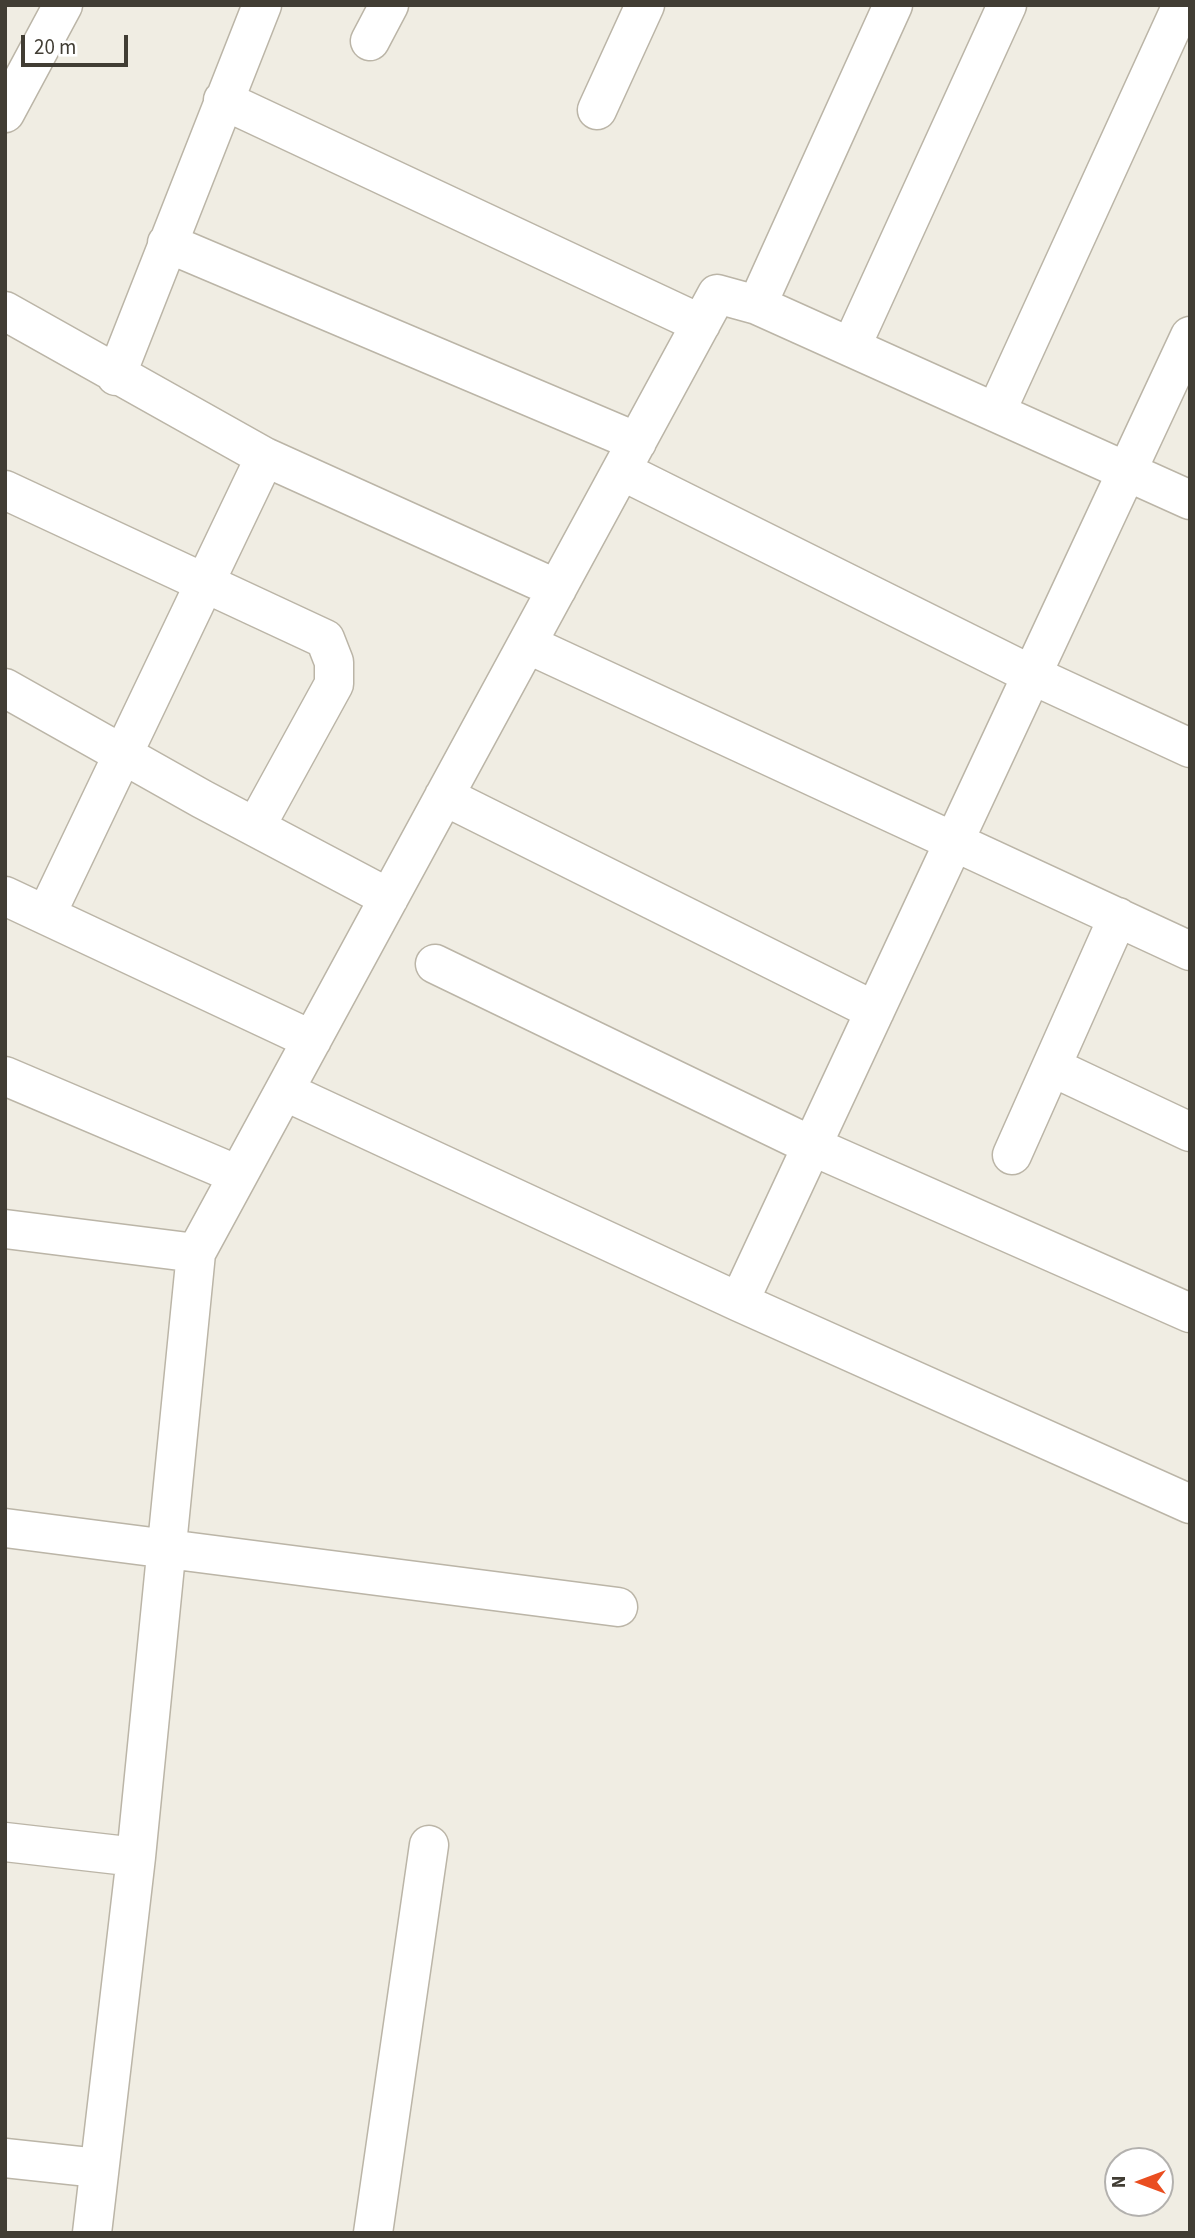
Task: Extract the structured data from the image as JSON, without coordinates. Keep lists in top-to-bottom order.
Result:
{
  "scale_bar": "20 m",
  "north": "left"
}
